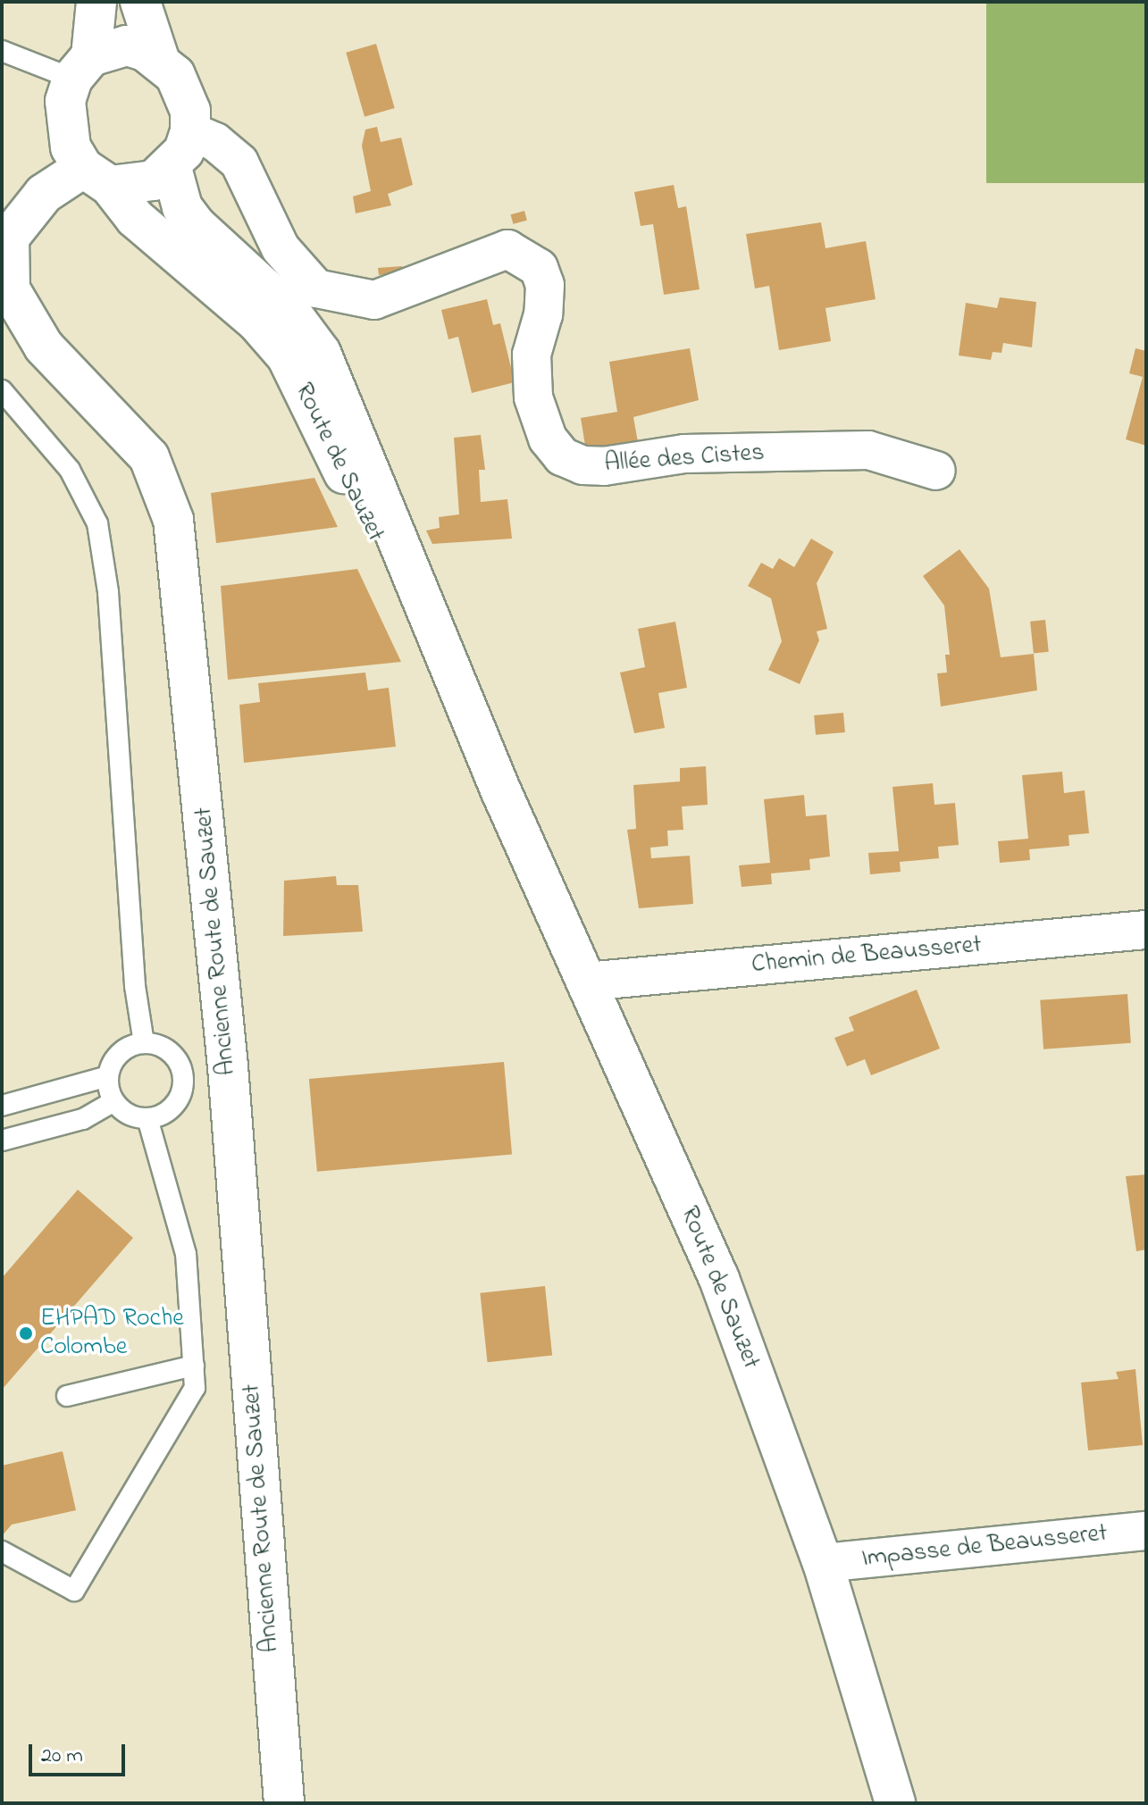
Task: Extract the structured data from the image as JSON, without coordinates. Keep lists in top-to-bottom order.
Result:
{
  "streets": {
    "main road": ["Route de Sauzet", "Ancienne Route de Sauzet"],
    "street": ["Allée des Cistes", "Chemin de Beausseret", "Impasse de Beausseret"]
  },
  "crossings": [
    ["Allée des Cistes", "Route de Sauzet"],
    ["Allée des Cistes", "Ancienne Route de Sauzet"],
    ["Route de Sauzet", "Ancienne Route de Sauzet"],
    ["Route de Sauzet", "Chemin de Beausseret"],
    ["Route de Sauzet", "Impasse de Beausseret"]
  ],
  "places": ["EHPAD Roche Colombe"],
  "scale_bar": "20 m"
}
